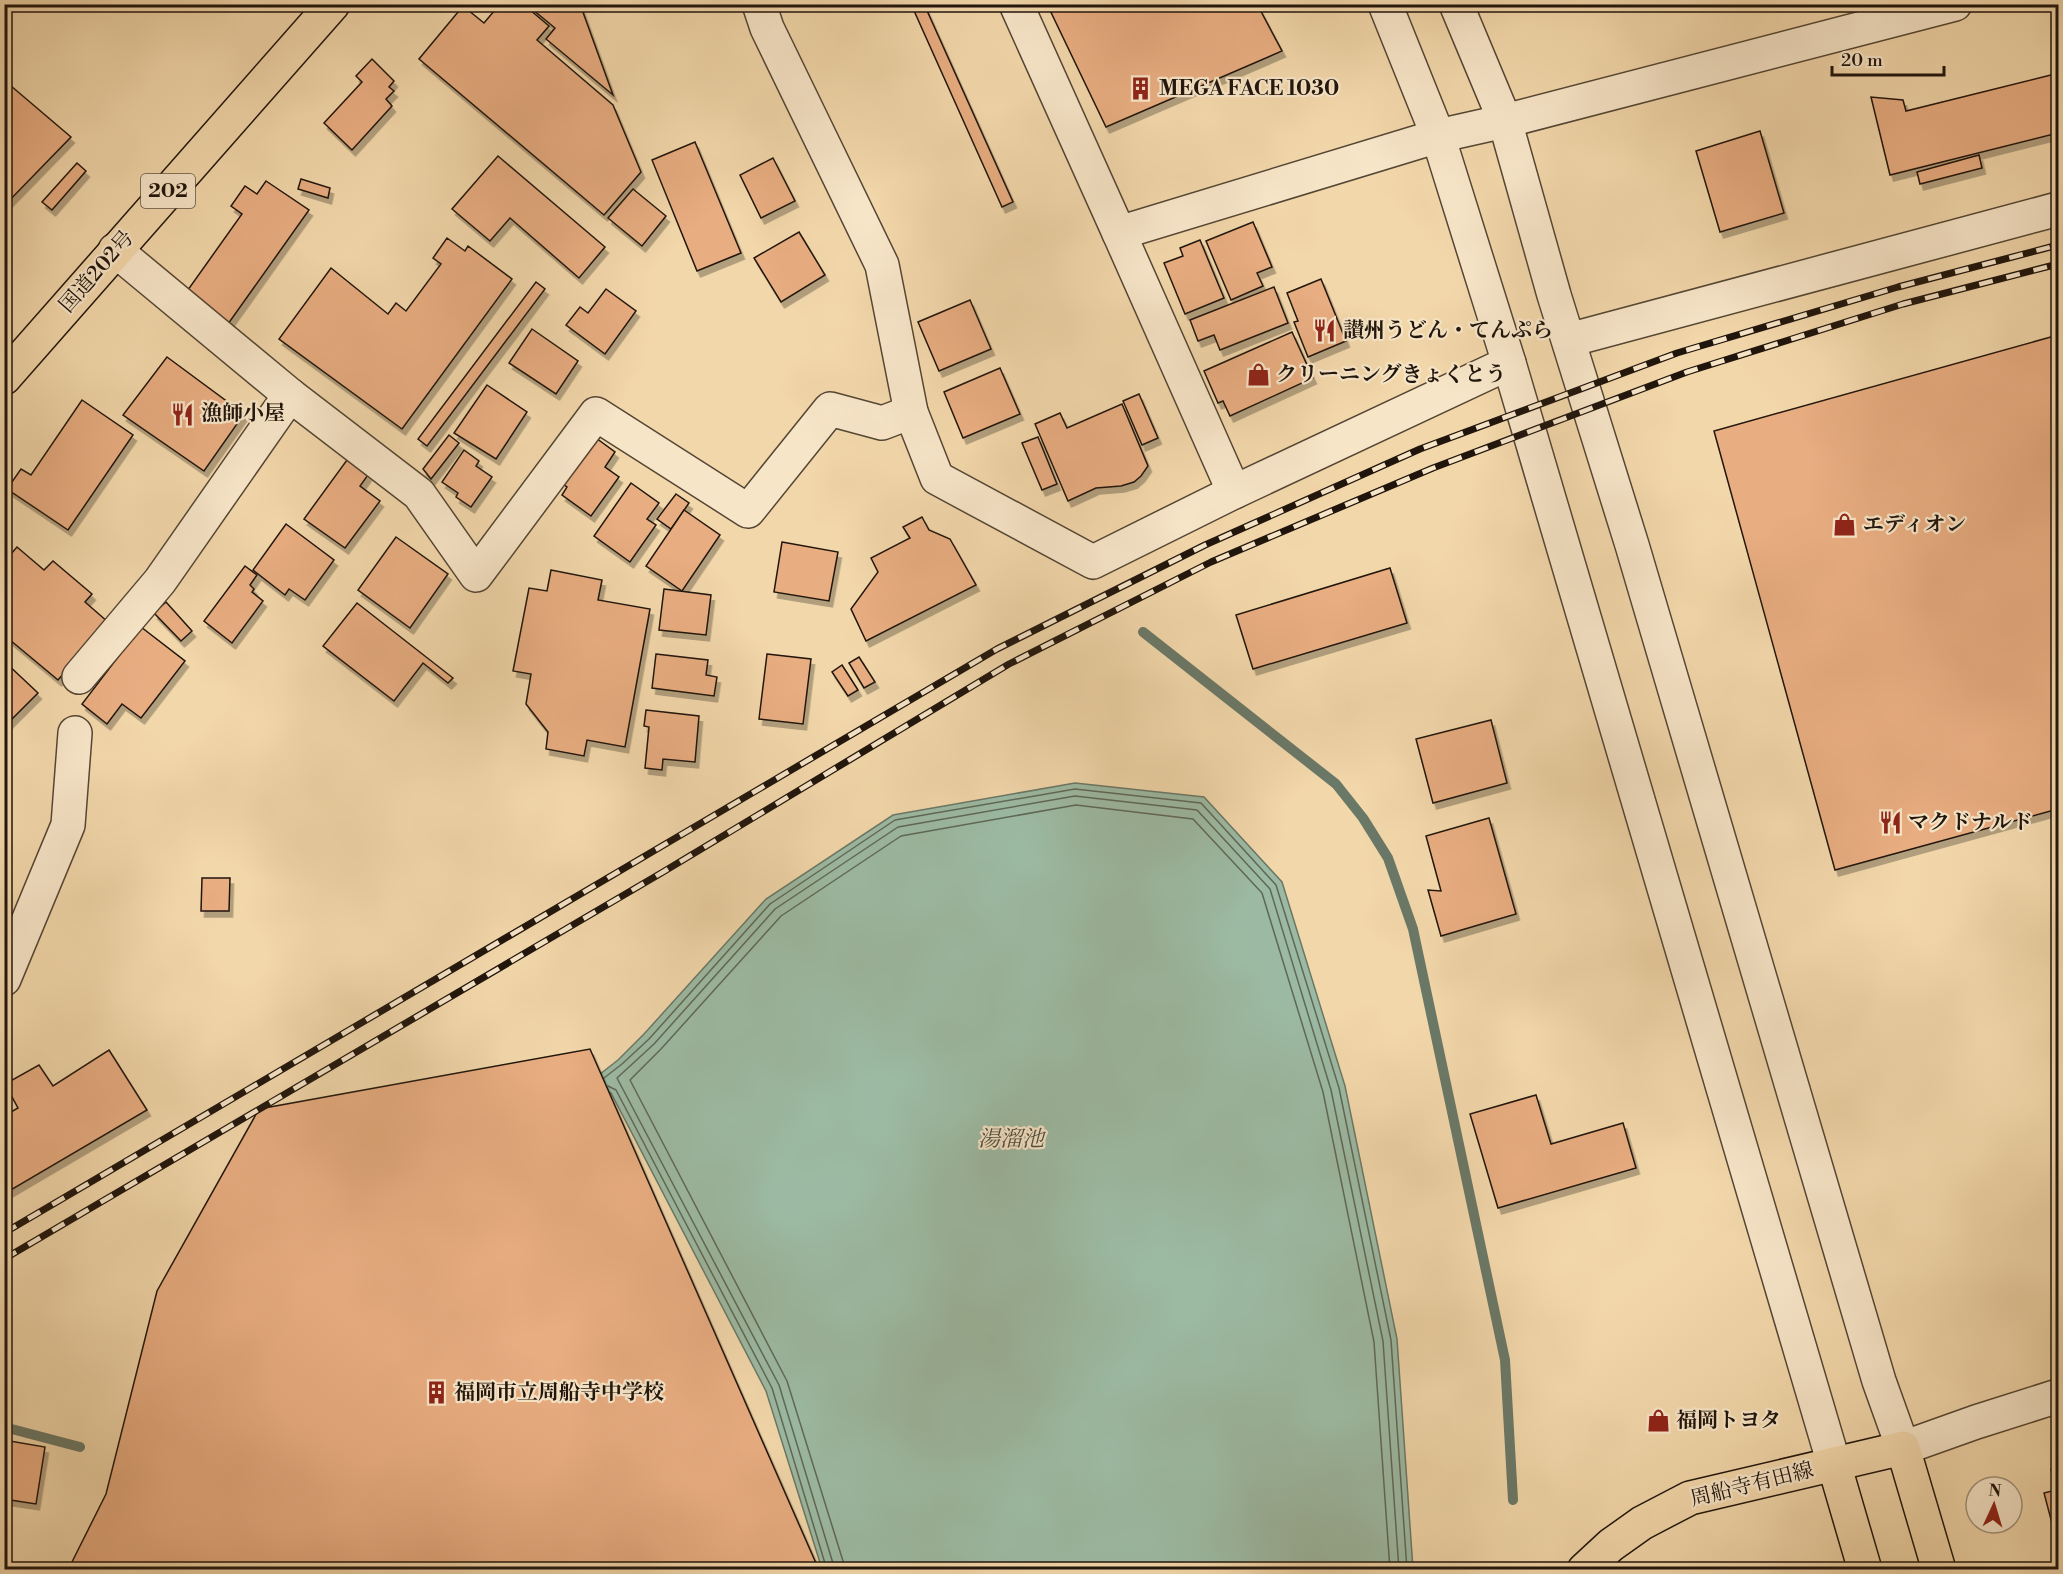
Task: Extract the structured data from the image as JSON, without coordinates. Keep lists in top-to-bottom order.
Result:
{
  "streets": {
    "main road": ["202", "国道202号", "周船寺有田線"]
  },
  "water": ["湯溜池"],
  "places": {
    "building": ["MEGA FACE 1030", "福岡市立周船寺中学校"],
    "restaurant": ["讃州うどん・てんぷら", "漁師小屋", "マクドナルド"],
    "shop": ["クリーニングきょくとう", "エディオン", "福岡トヨタ"]
  },
  "scale_bar": "20 m",
  "north": "top"
}
